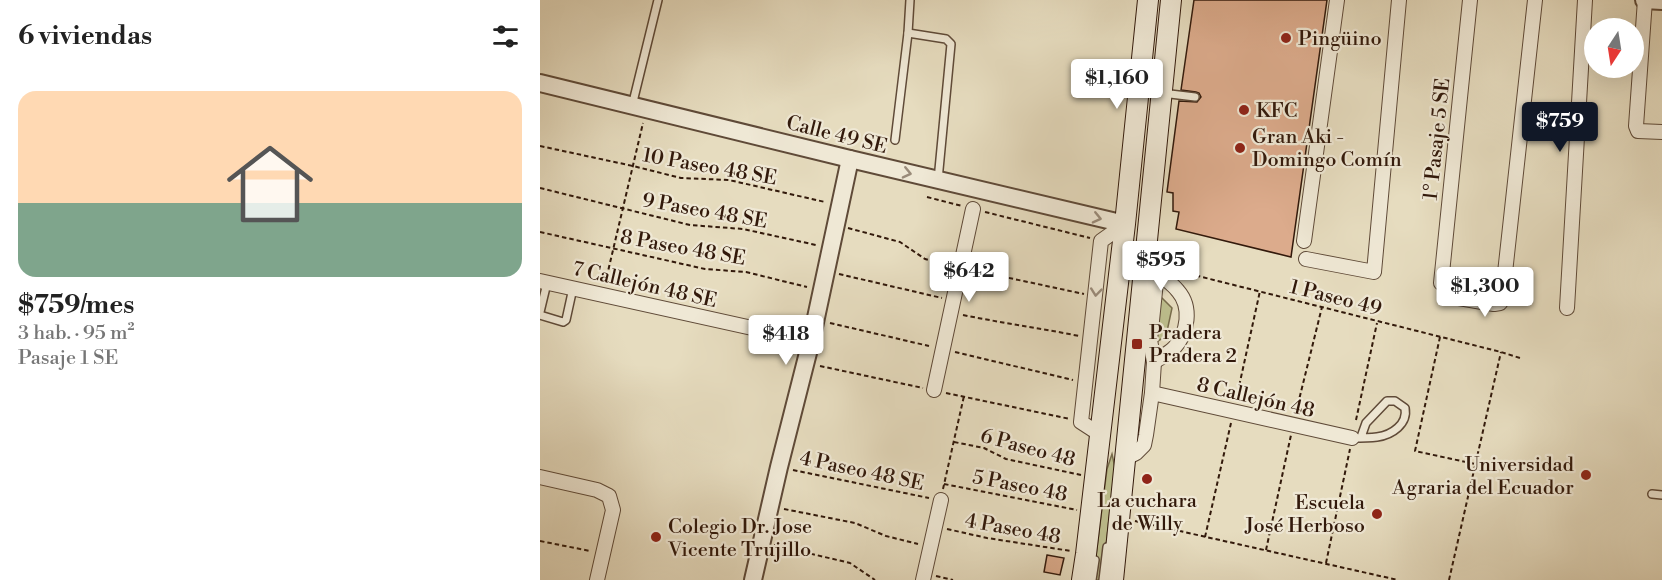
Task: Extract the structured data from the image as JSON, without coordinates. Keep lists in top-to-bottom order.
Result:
{
  "streets": {
    "street": [
      "Calle 49 SE",
      "1° Pasaje 5 SE",
      "7 Callejón 48 SE",
      "8 Callejón 48"
    ],
    "path": [
      "10 Paseo 48 SE",
      "9 Paseo 48 SE",
      "8 Paseo 48 SE",
      "1 Paseo 49",
      "6 Paseo 48",
      "4 Paseo 48 SE",
      "5 Paseo 48",
      "4 Paseo 48"
    ]
  },
  "one_way": ["Calle 49 SE"],
  "places": {
    "other": [
      "Pingüino",
      "KFC",
      "Gran Aki - Domingo Comín",
      "Universidad Agraria del Ecuador",
      "La cuchara de Willy",
      "Escuela José Herboso",
      "Colegio Dr. Jose Vicente Trujillo"
    ],
    "transit": ["Pradera Pradera 2"]
  },
  "north": "bottom",
  "page": {
    "heading": "6 viviendas",
    "price": [
      "$1,160",
      "$759",
      "$595",
      "$642",
      "$1,300",
      "$418"
    ],
    "list": [
      {
        "name": "$759/mes",
        "note": "3 hab. · 95 m² · Pasaje 1 SE"
      }
    ]
  }
}
